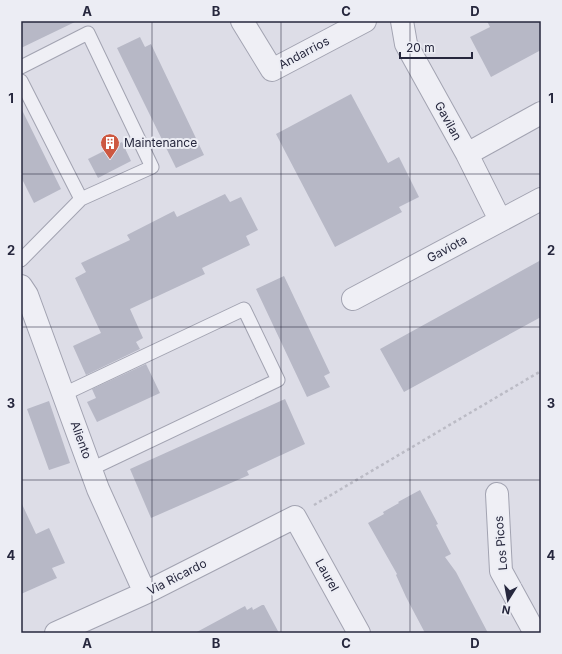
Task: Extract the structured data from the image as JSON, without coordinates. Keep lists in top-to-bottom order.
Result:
{
  "streets": {
    "street": [
      "Andarrios",
      "Gavilan",
      "Gaviota",
      "Aliento",
      "Los Picos",
      "Laurel",
      "Via Ricardo"
    ]
  },
  "crossings": [
    ["Gavilan", "Gaviota"],
    ["Aliento", "Via Ricardo"],
    ["Laurel", "Via Ricardo"]
  ],
  "places": {
    "building": ["Maintenance"]
  },
  "scale_bar": "20 m",
  "north": "bottom",
  "grid": {
    "columns": [
      "A",
      "B",
      "C",
      "D"
    ],
    "rows": [
      "1",
      "2",
      "3",
      "4"
    ]
  }
}
